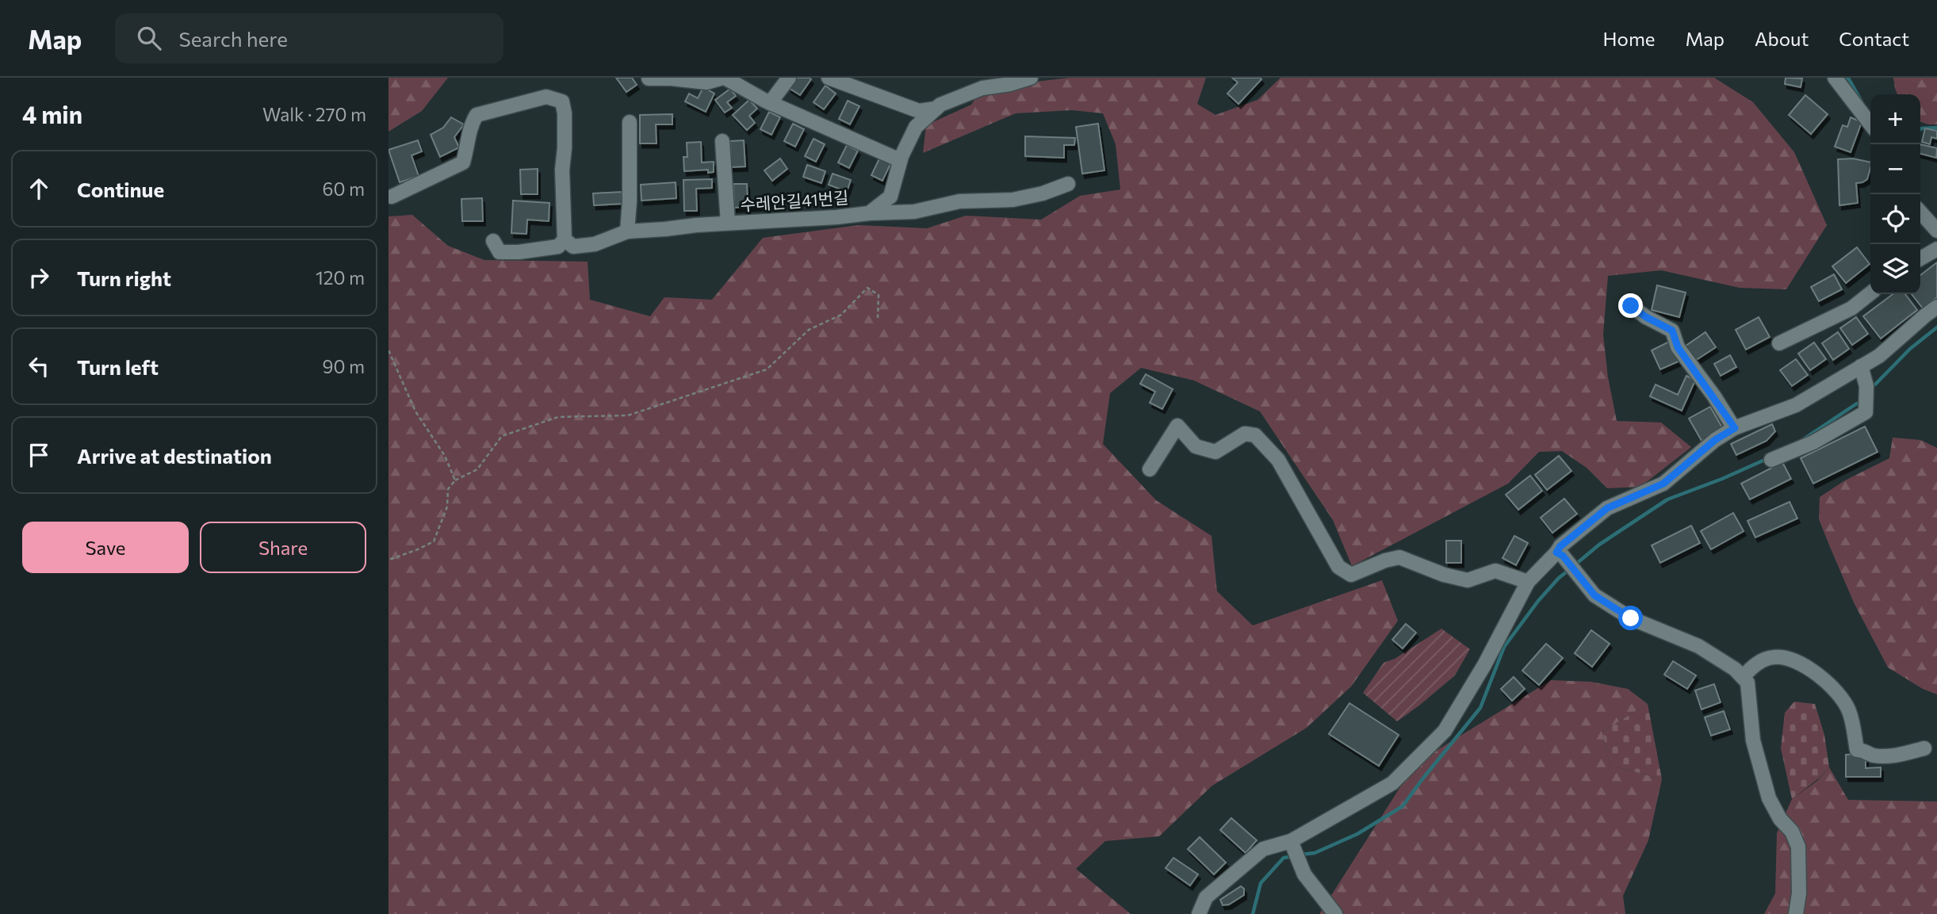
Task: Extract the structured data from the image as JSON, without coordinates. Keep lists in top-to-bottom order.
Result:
{
  "streets": {
    "lane": ["수레안길41번길"]
  },
  "page": {
    "header": "Map",
    "search": "Search here",
    "nav": [
      "Home",
      "Map",
      "About",
      "Contact"
    ],
    "heading": ["4 min", "Walk · 270 m"],
    "map_buttons": ["+", "−"],
    "list": [
      ["Continue", "60 m"],
      ["Turn right", "120 m"],
      ["Turn left", "90 m"],
      "Arrive at destination"
    ],
    "buttons": ["Save", "Share"]
  }
}
